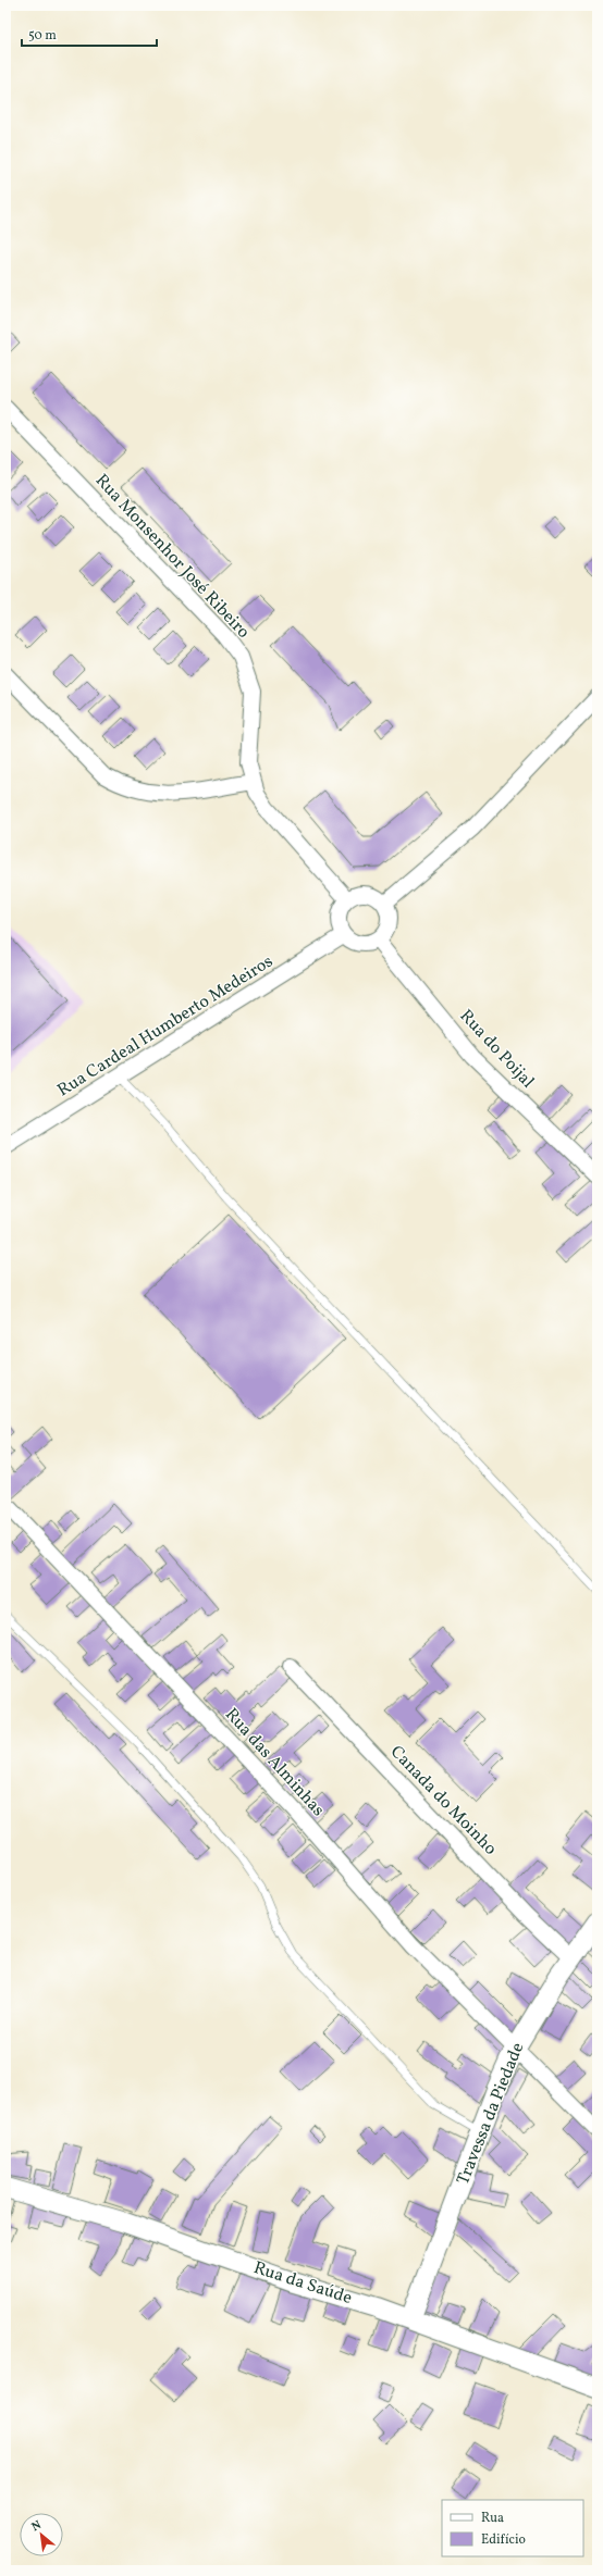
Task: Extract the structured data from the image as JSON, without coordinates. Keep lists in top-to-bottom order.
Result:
{
  "streets": {
    "street": [
      "Rua Monsenhor José Ribeiro",
      "Rua Cardeal Humberto Medeiros",
      "Rua do Poijal",
      "Rua das Alminhas",
      "Canada do Moinho",
      "Travessa da Piedade",
      "Rua da Saúde"
    ]
  },
  "crossings": [
    ["Rua Cardeal Humberto Medeiros", "Rua do Poijal"],
    ["Rua das Alminhas", "Travessa da Piedade"],
    ["Canada do Moinho", "Travessa da Piedade"],
    ["Travessa da Piedade", "Rua da Saúde"]
  ],
  "legend": ["Rua", "Edifício"],
  "scale_bar": "50 m",
  "north": "top left"
}
